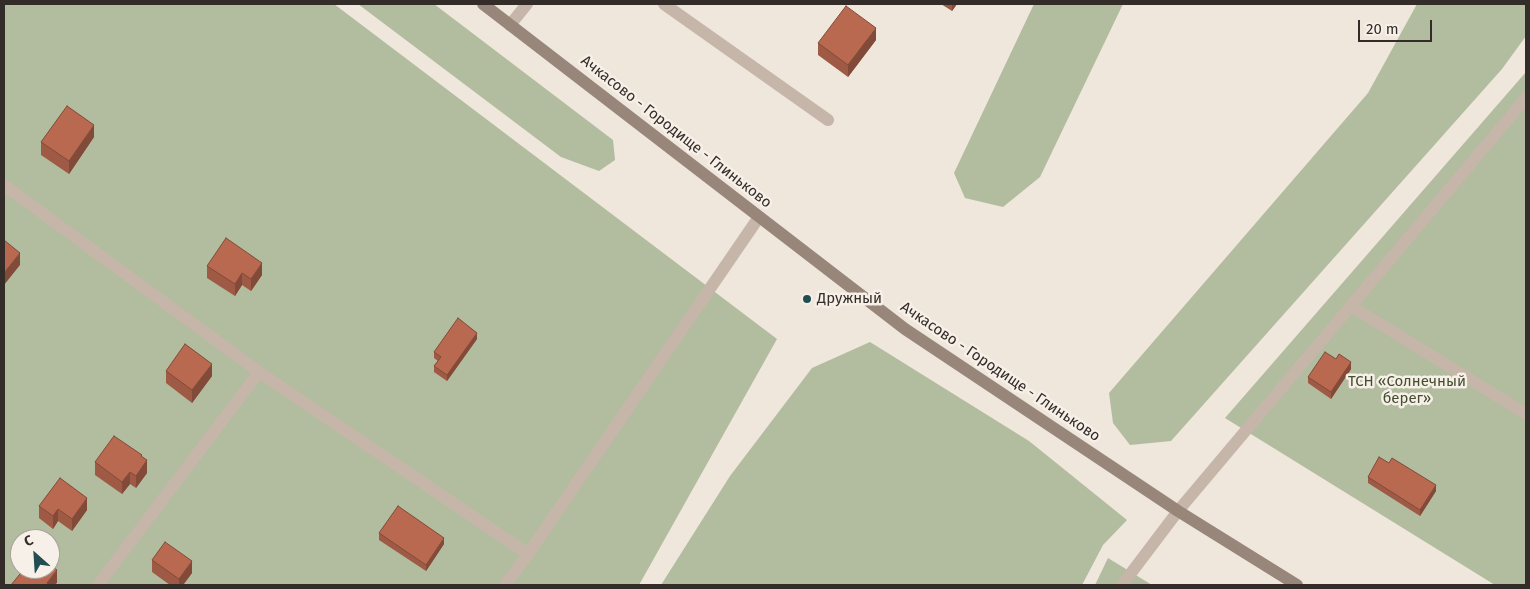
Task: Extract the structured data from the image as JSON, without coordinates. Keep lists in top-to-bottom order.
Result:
{
  "streets": {
    "street": ["Ачкасово - Городище - Глиньково"]
  },
  "parks": ["ТСН «Солнечный берег»"],
  "places": ["Дружный"],
  "scale_bar": "20 m",
  "north": "top left"
}
